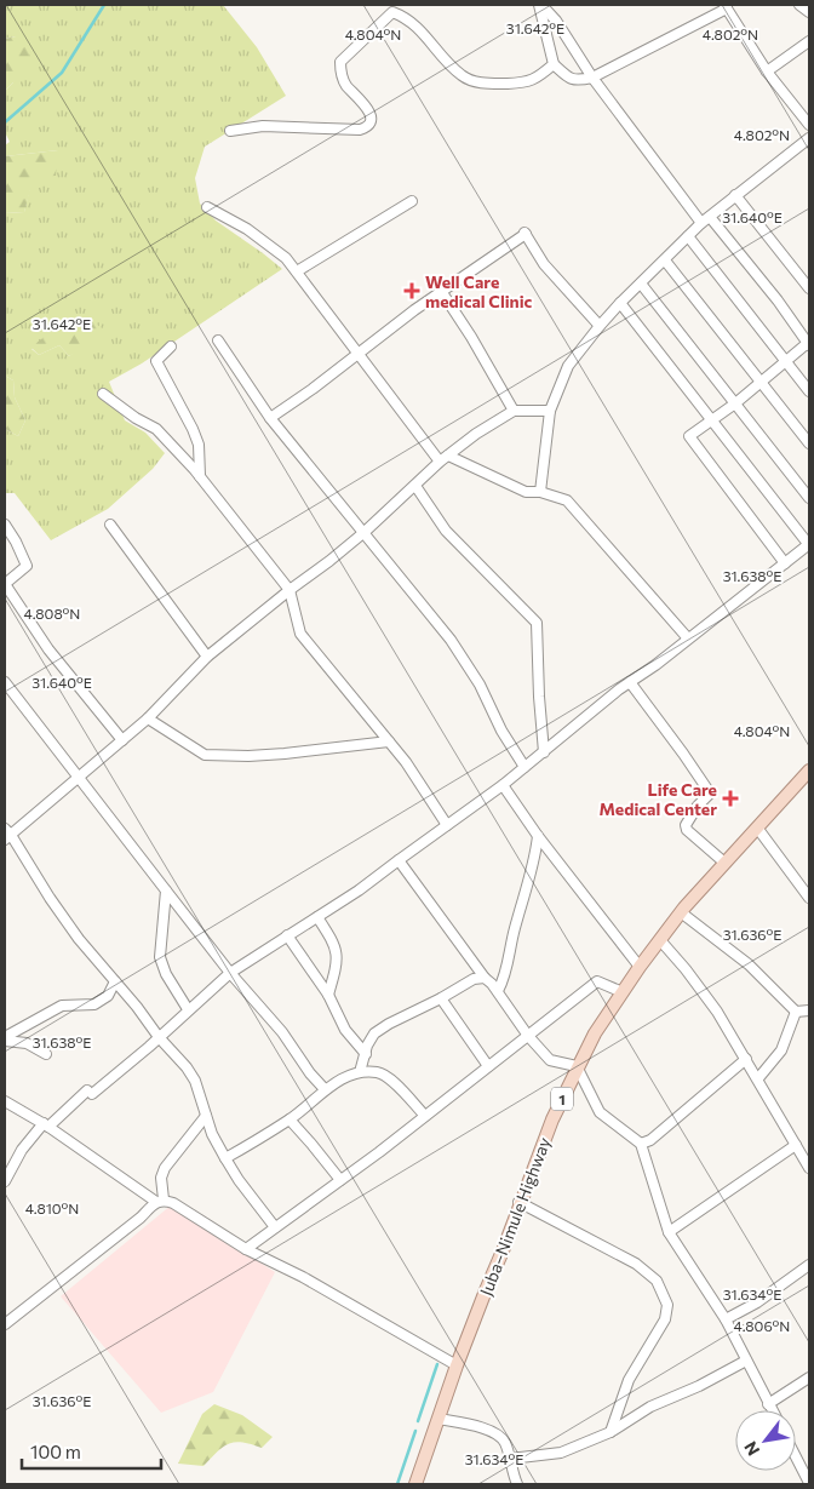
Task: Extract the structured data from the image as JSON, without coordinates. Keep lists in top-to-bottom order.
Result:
{
  "streets": {
    "main road": ["1", "Juba–Nimule Highway"]
  },
  "places": {
    "health": ["Well Care medical Clinic", "Life Care Medical Center"]
  },
  "scale_bar": "100 m",
  "north": "bottom left",
  "coordinates": [
    "31.642°E",
    "4.802°N",
    "4.804°N",
    "31.640°E",
    "31.638°E",
    "4.808°N",
    "31.636°E",
    "4.810°N",
    "31.634°E",
    "4.806°N"
  ]
}
